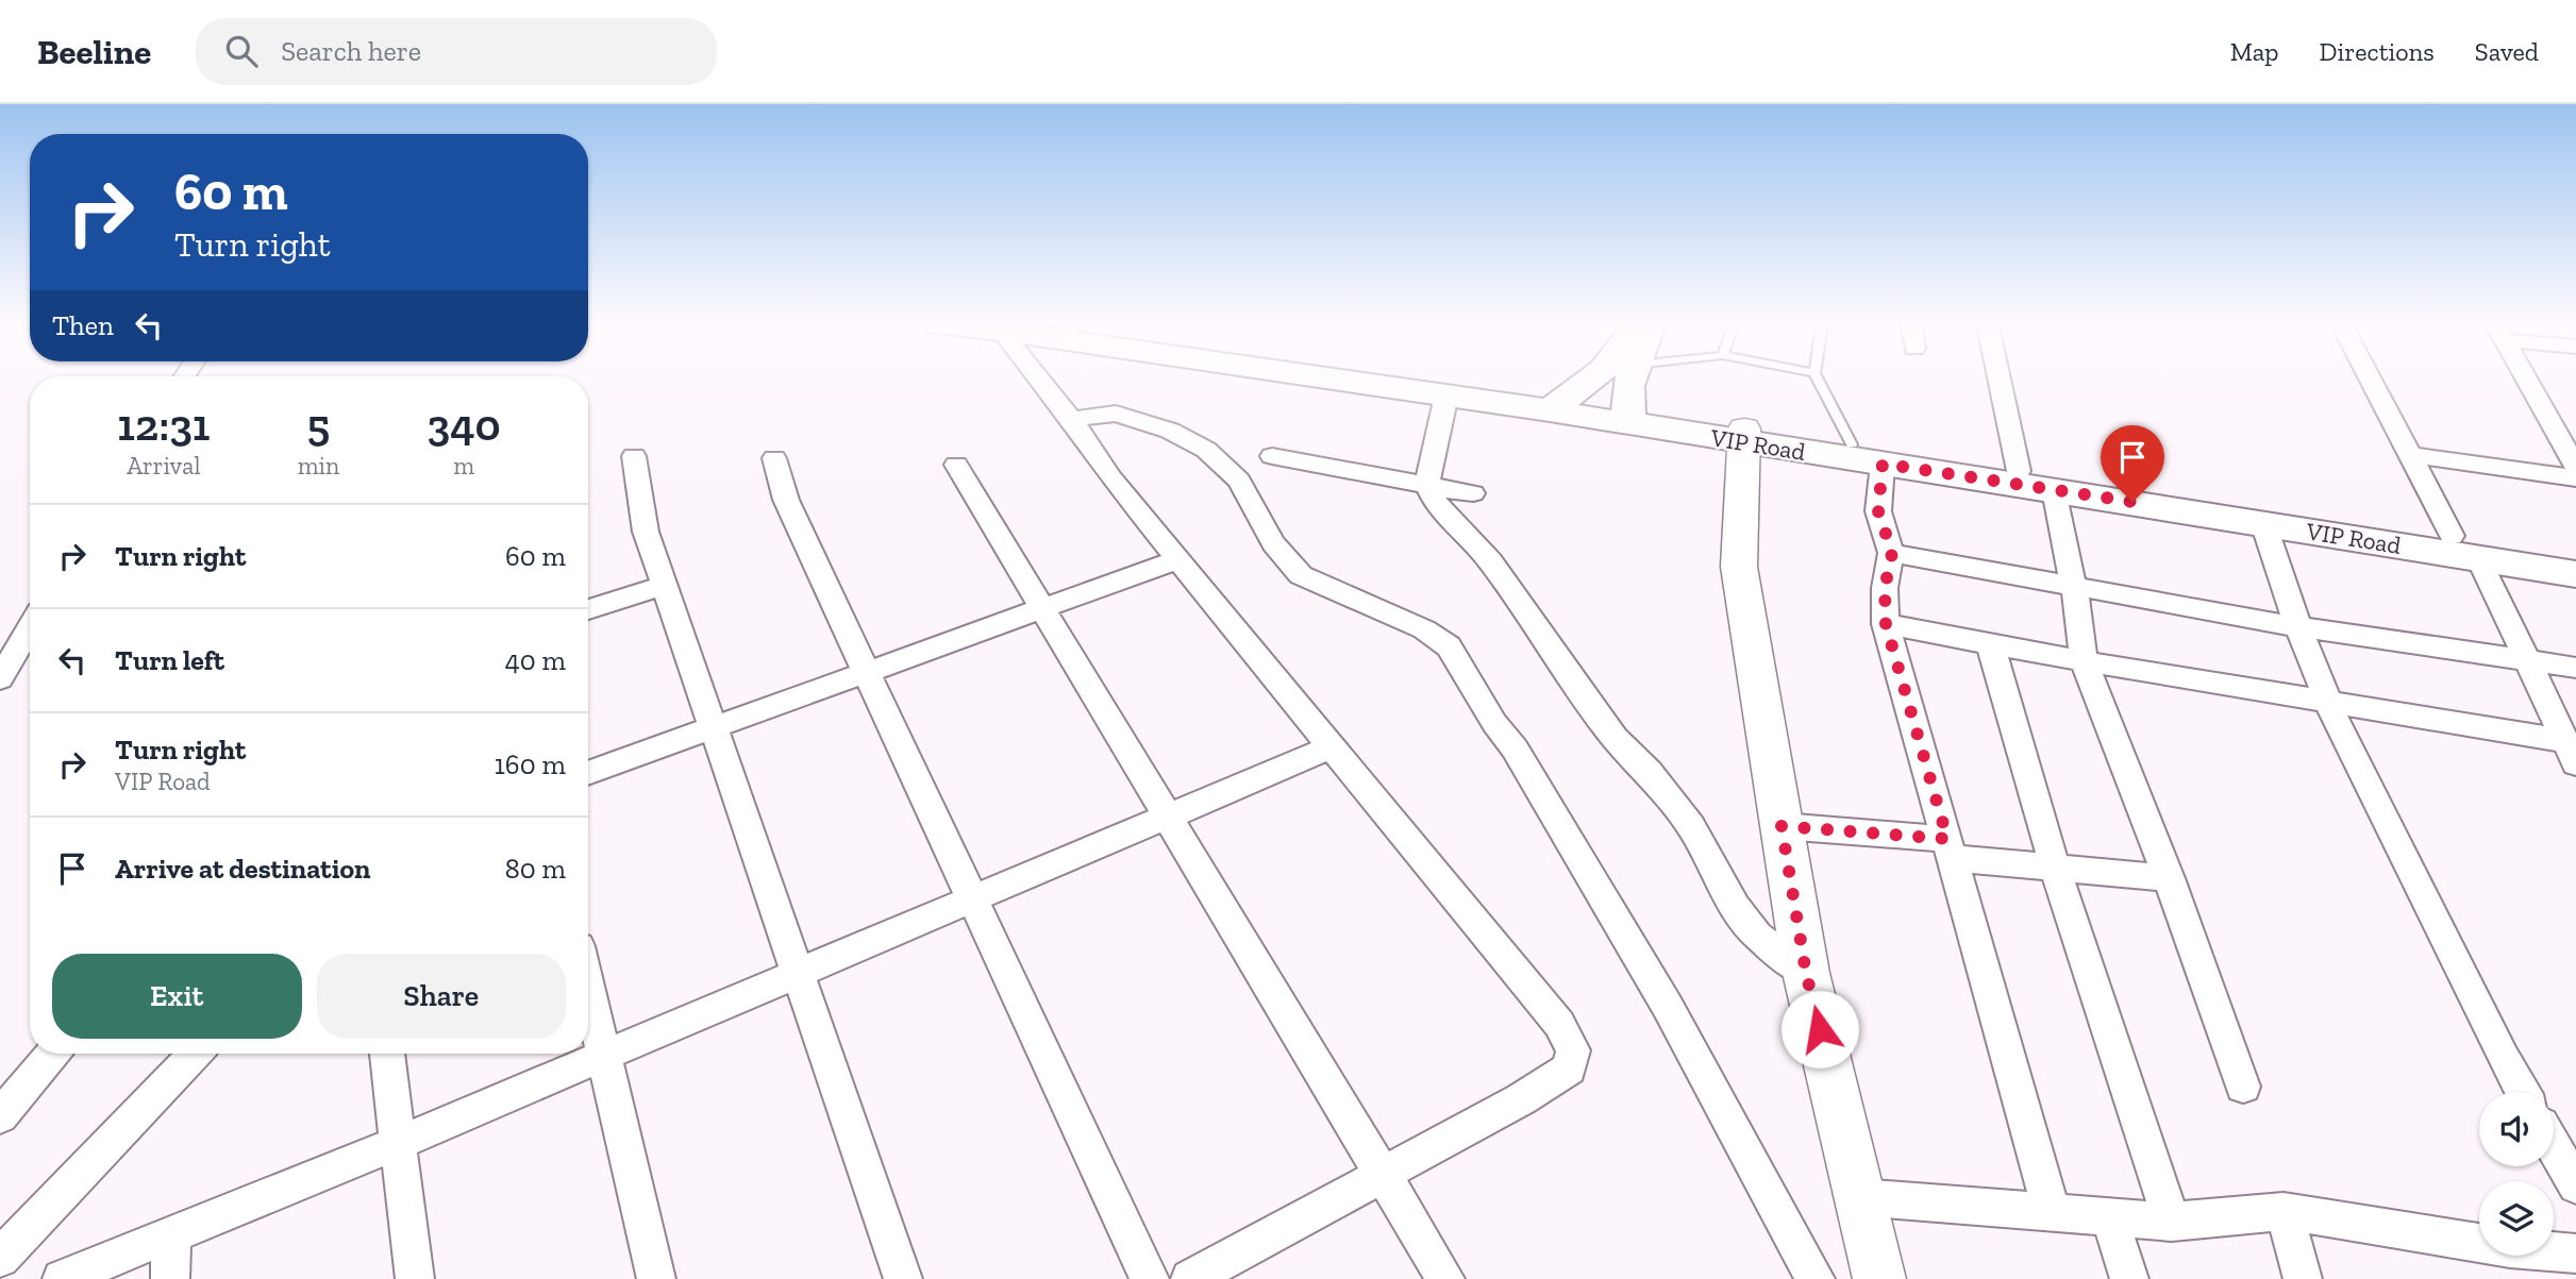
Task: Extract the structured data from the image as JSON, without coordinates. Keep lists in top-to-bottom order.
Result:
{
  "streets": {
    "main road": ["VIP Road"]
  },
  "page": {
    "header": "Beeline",
    "search": "Search here",
    "nav": ["Map", "Directions", "Saved"],
    "turn": ["60 m", "Turn right"],
    "then": "Then",
    "eta": [
      "12:31",
      "Arrival",
      "5",
      "min",
      "340",
      "m"
    ],
    "list": [
      {
        "name": "Turn right",
        "value": "60 m"
      },
      {
        "name": "Turn left",
        "value": "40 m"
      },
      {
        "name": "Turn right",
        "note": "VIP Road",
        "value": "160 m"
      },
      {
        "name": "Arrive at destination",
        "value": "80 m"
      }
    ],
    "buttons": ["Exit", "Share"]
  }
}
